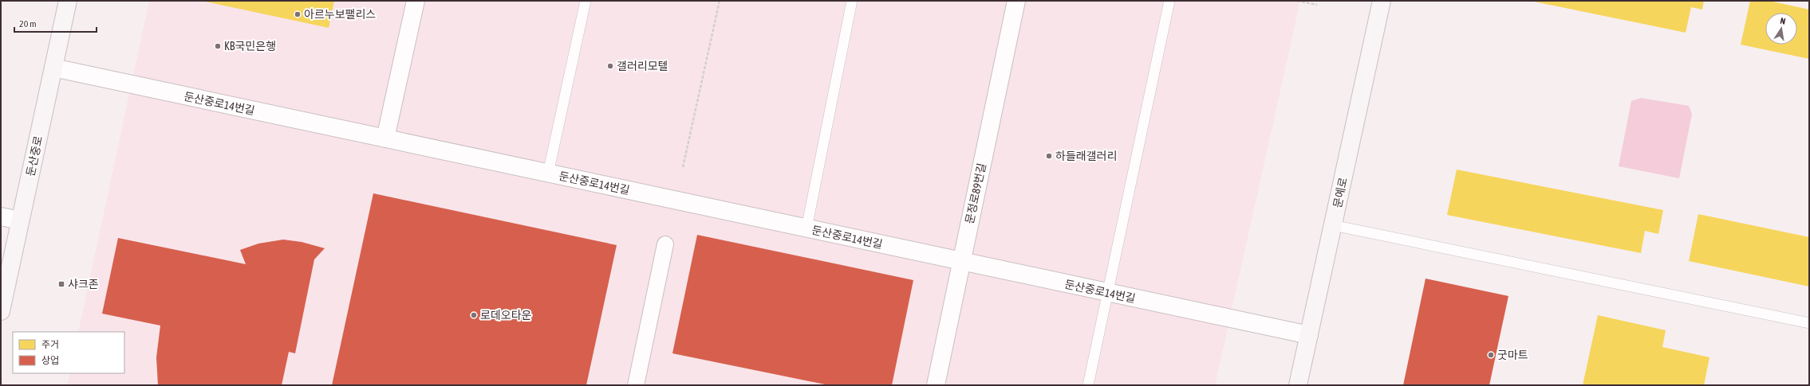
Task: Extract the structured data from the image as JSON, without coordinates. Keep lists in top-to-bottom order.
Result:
{
  "streets": {
    "main road": ["둔산중로", "문예로"],
    "street": ["둔산중로14번길", "문정로89번길"]
  },
  "crossings": [
    ["둔산중로14번길", "둔산중로"],
    ["둔산중로14번길", "문예로"],
    ["둔산중로14번길", "문정로89번길"]
  ],
  "places": {
    "other": [
      "아르누보팰리스",
      "KB국민은행",
      "갤러리모텔",
      "하들래갤러리",
      "로데오타운",
      "굿마트"
    ],
    "transit": ["샤크존"]
  },
  "legend": ["주거", "상업"],
  "scale_bar": "20 m",
  "north": "top"
}
